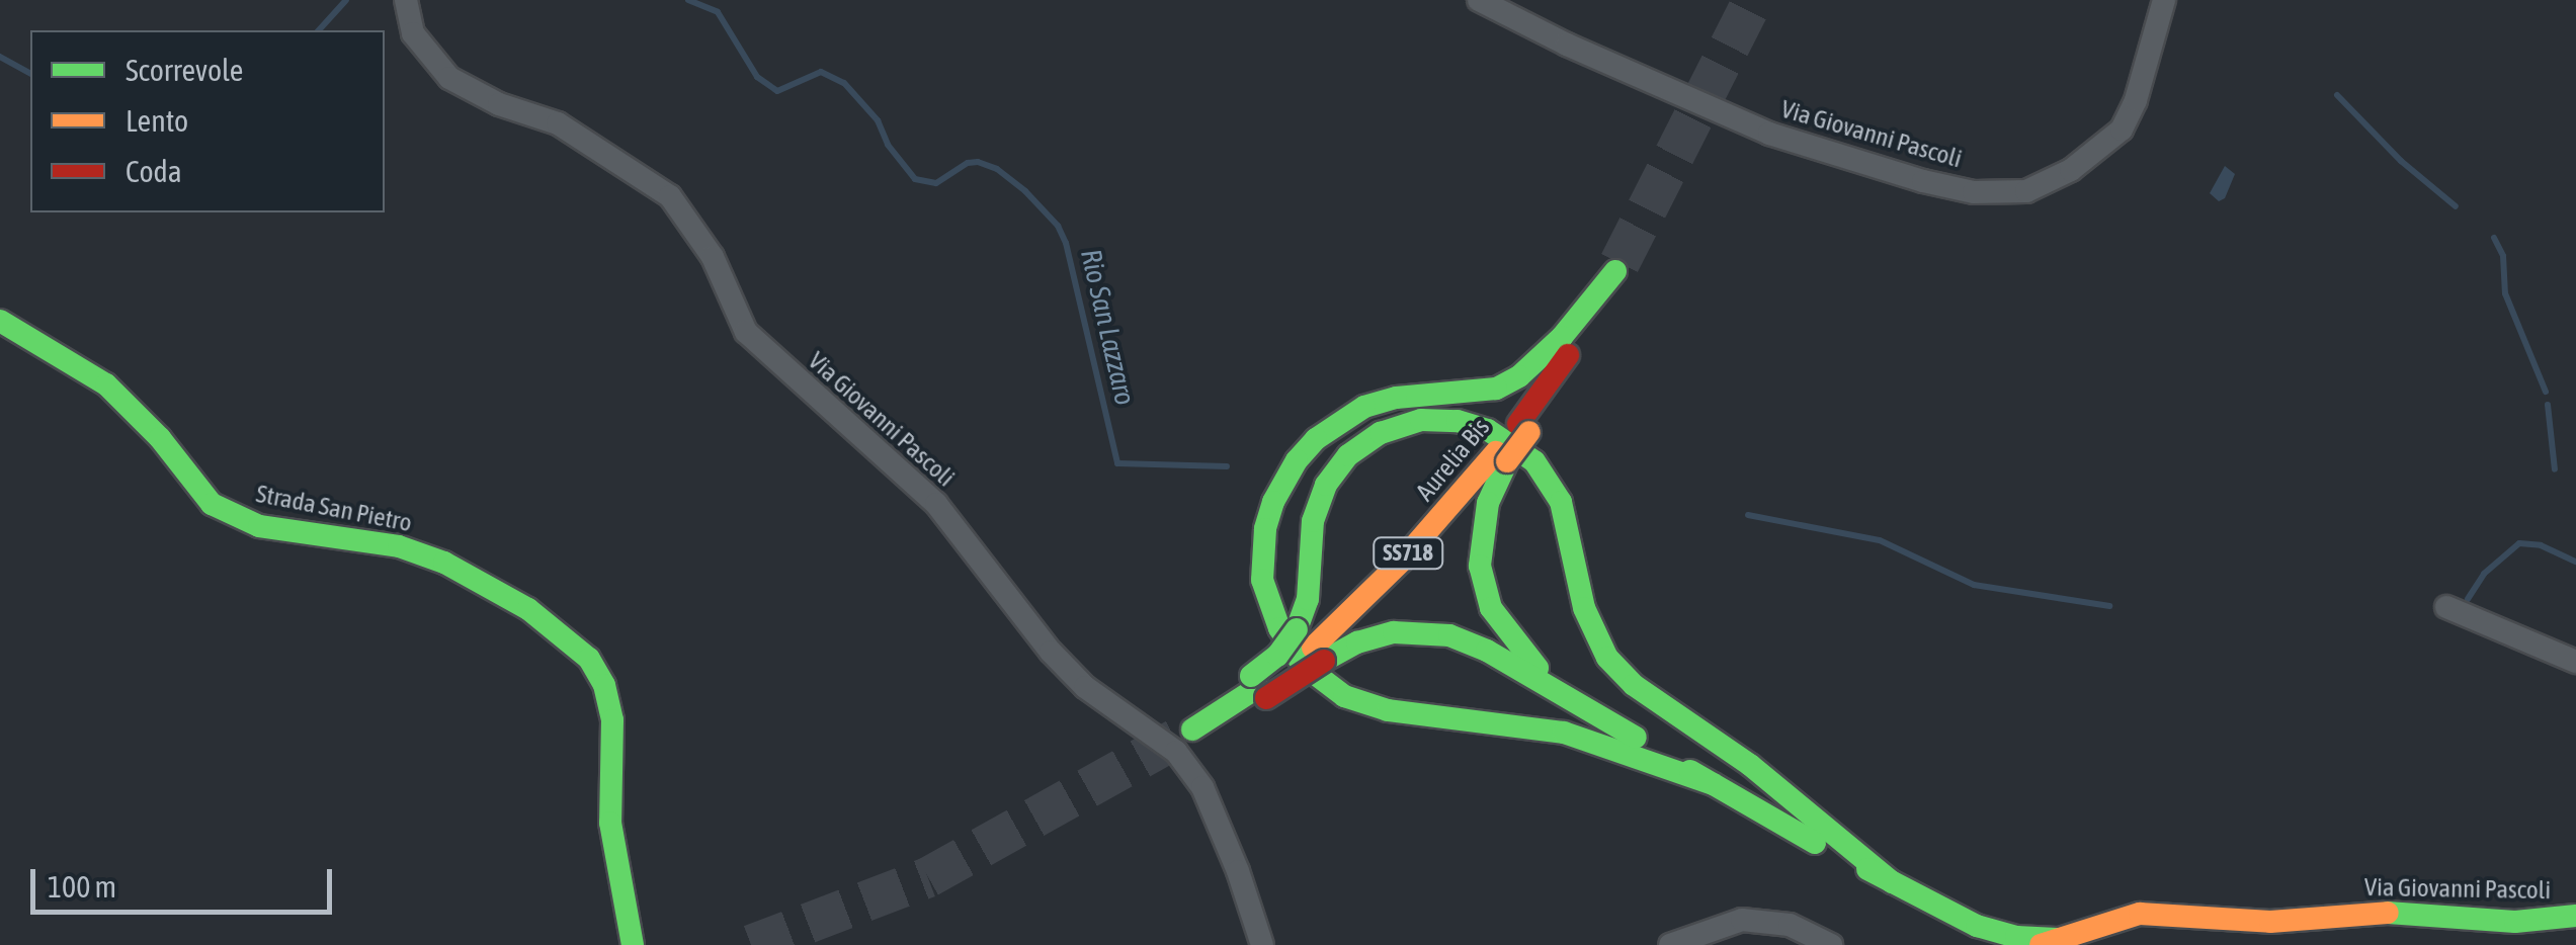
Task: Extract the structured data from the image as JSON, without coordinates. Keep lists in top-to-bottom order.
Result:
{
  "streets": {
    "main road": [
      "Via Giovanni Pascoli",
      "Aurelia Bis",
      "Strada San Pietro",
      "SS718"
    ]
  },
  "water": ["Rio San Lazzaro"],
  "legend": ["Scorrevole", "Lento", "Coda"],
  "scale_bar": "100 m"
}
